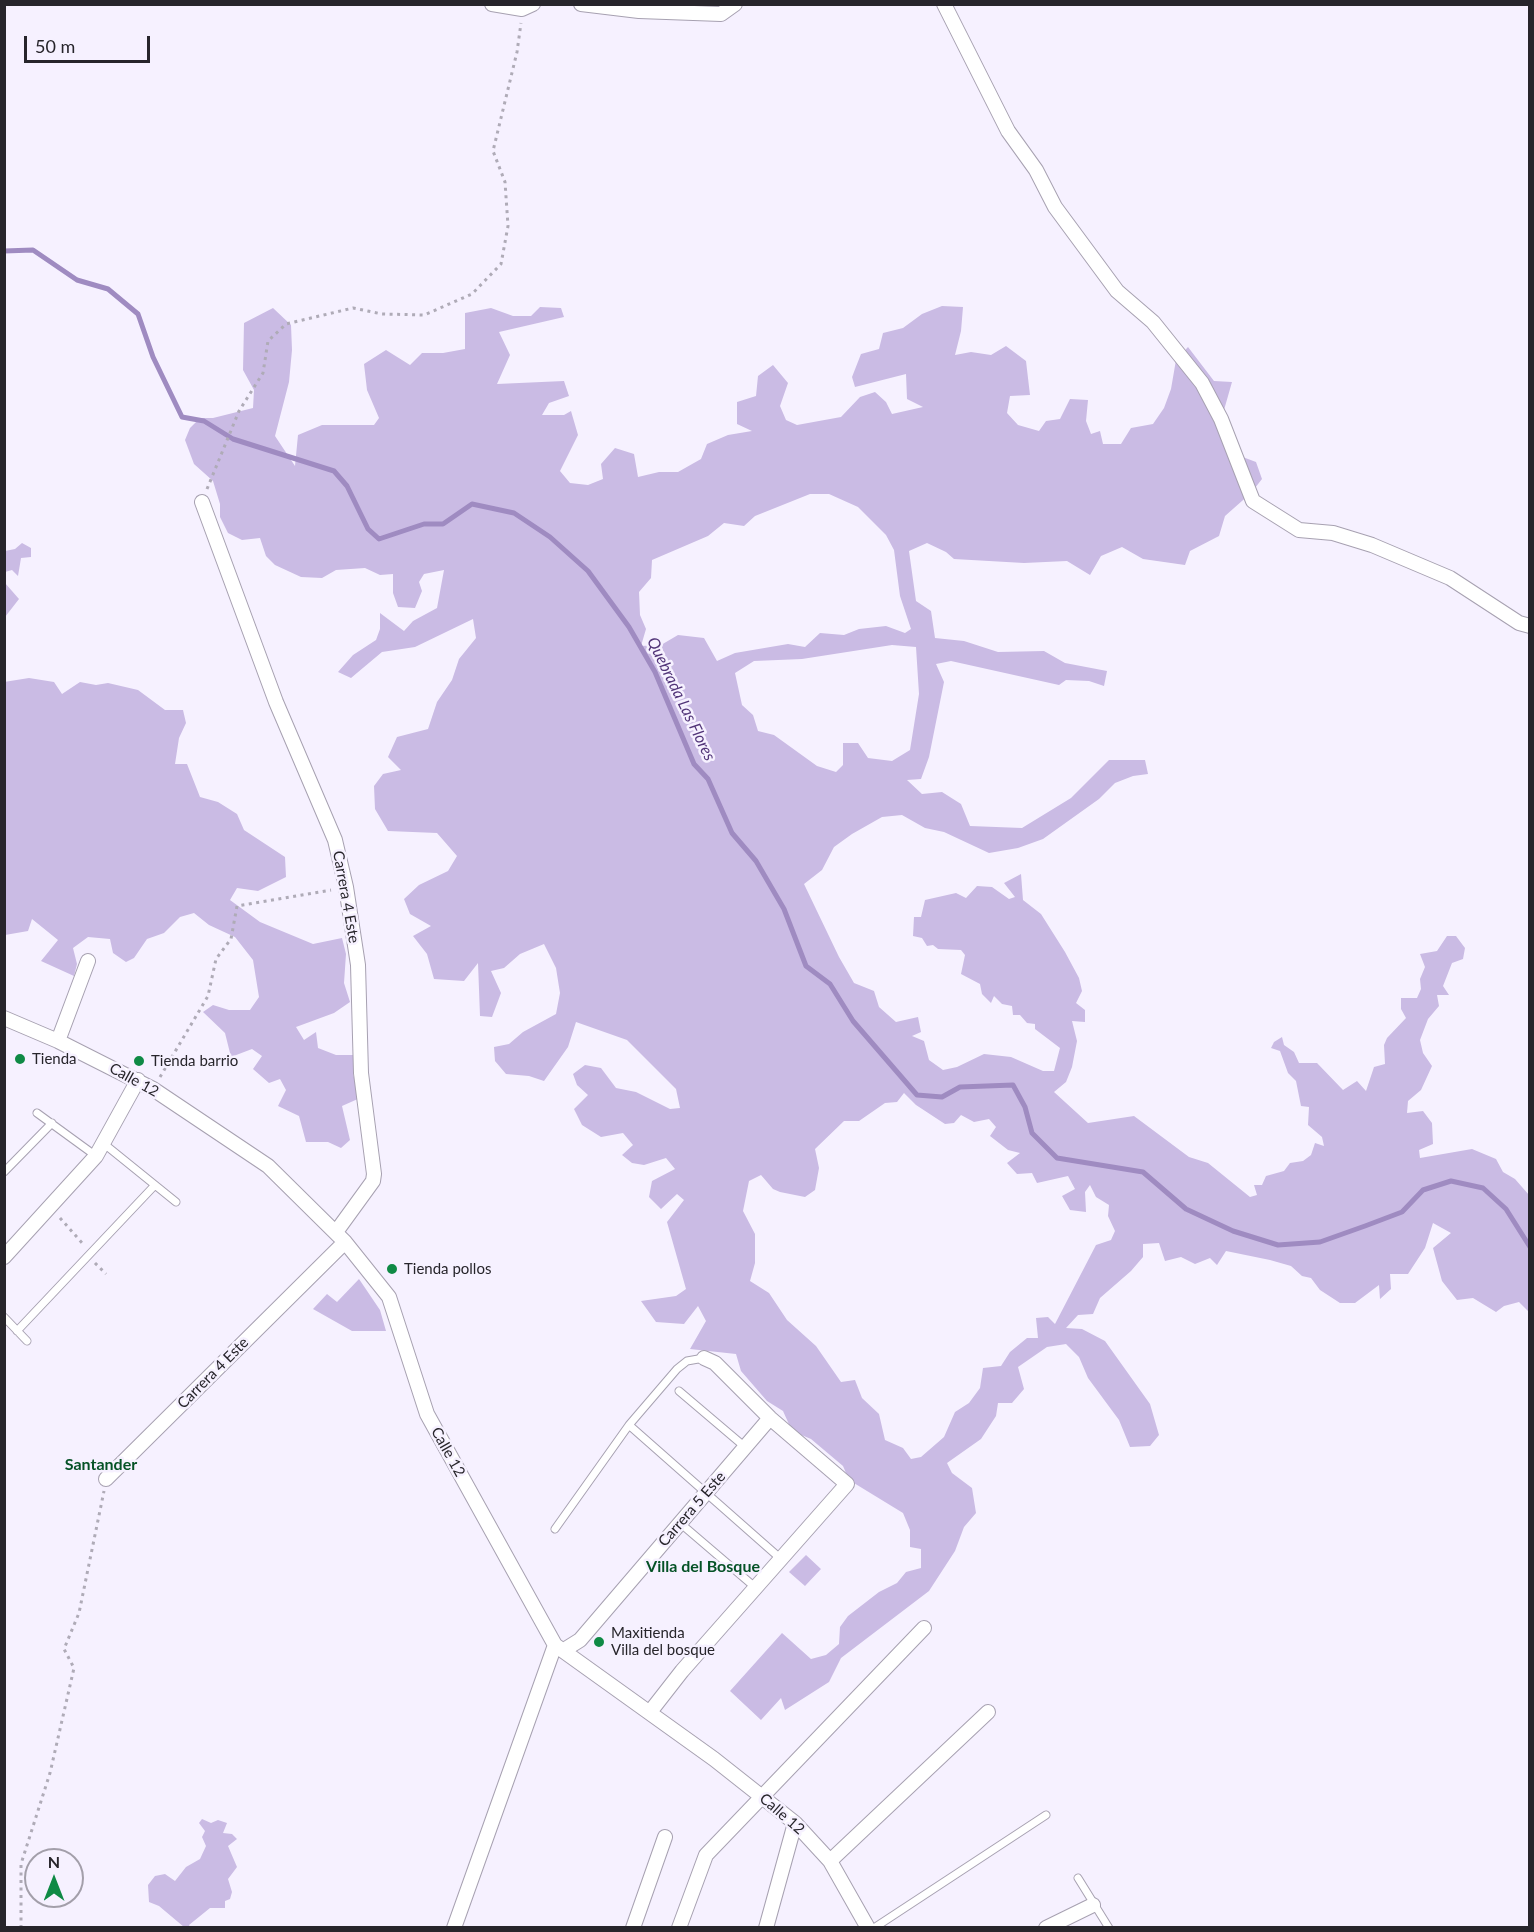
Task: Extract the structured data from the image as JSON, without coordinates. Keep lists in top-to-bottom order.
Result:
{
  "streets": {
    "street": ["Carrera 4 Este", "Calle 12", "Carrera 5 Este"]
  },
  "crossings": [
    ["Carrera 4 Este", "Calle 12"],
    ["Calle 12", "Carrera 5 Este"]
  ],
  "districts": ["Santander", "Villa del Bosque"],
  "water": ["Quebrada Las Flores"],
  "places": [
    "Tienda",
    "Tienda barrio",
    "Tienda pollos",
    "Maxitienda Villa del bosque"
  ],
  "scale_bar": "50 m",
  "north": "top"
}
